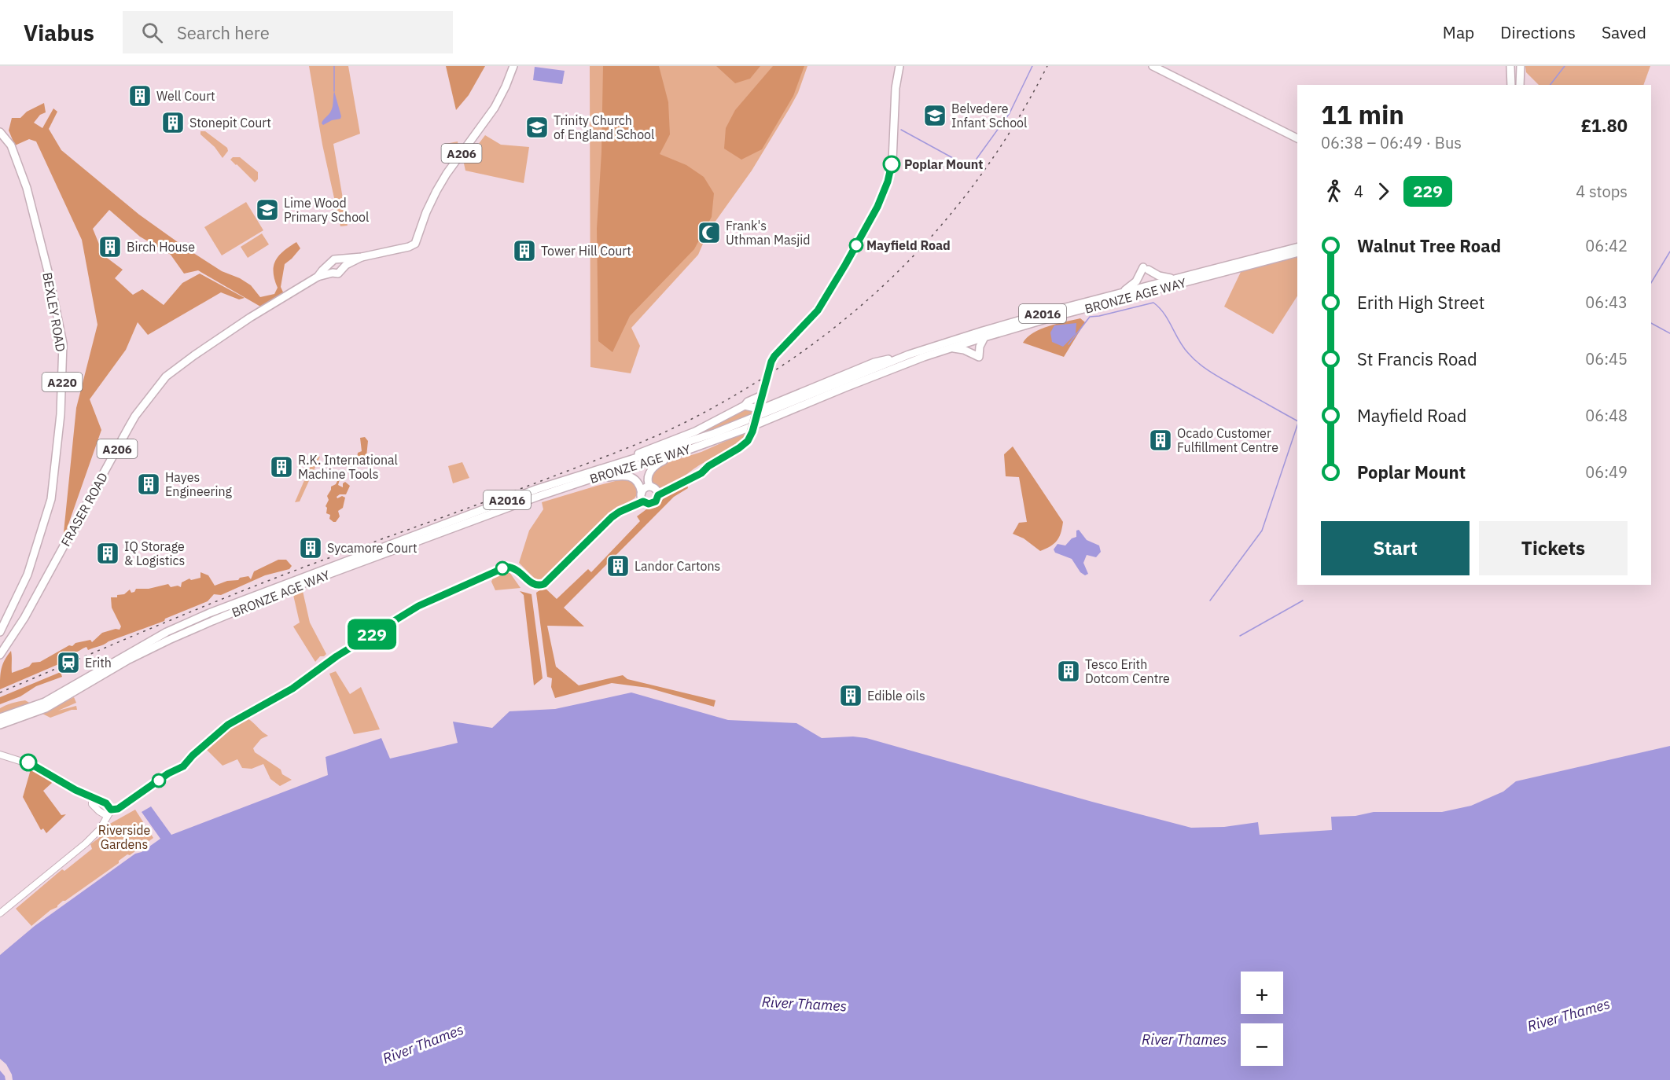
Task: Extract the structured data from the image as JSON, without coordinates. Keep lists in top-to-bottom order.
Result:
{
  "streets": {
    "main road": [
      "A206",
      "BRONZE AGE WAY",
      "BEXLEY ROAD",
      "A2016",
      "A220",
      "FRASER ROAD"
    ]
  },
  "water": ["River Thames"],
  "parks": ["Riverside Gardens"],
  "places": {
    "building": [
      "Well Court",
      "Stonepit Court",
      "Birch House",
      "Tower Hill Court",
      "Ocado Customer Fulfillment Centre",
      "R.K. International Machine Tools",
      "Hayes Engineering",
      "Sycamore Court",
      "IQ Storage & Logistics",
      "Landor Cartons",
      "Tesco Erith Dotcom Centre",
      "Edible oils"
    ],
    "school or university": ["Belvedere Infant School", "Trinity Church of England School", "Lime Wood Primary School"],
    "other": ["Poplar Mount", "Mayfield Road"],
    "mosque": ["Frank's Uthman Masjid"],
    "station": ["Erith"]
  },
  "lines": ["bus line 229"],
  "page": {
    "header": "Viabus",
    "search": "Search here",
    "nav": ["Map", "Directions", "Saved"],
    "on_map": "229",
    "heading": ["11 min", "06:38 – 06:49 · Bus", "£1.80"],
    "legs": ["4", "229", "4 stops"],
    "list": [
      {
        "name": "Walnut Tree Road",
        "value": "06:42"
      },
      {
        "name": "Erith High Street",
        "value": "06:43"
      },
      {
        "name": "St Francis Road",
        "value": "06:45"
      },
      {
        "name": "Mayfield Road",
        "value": "06:48"
      },
      {
        "name": "Poplar Mount",
        "value": "06:49"
      }
    ],
    "buttons": ["Start", "Tickets"],
    "map_buttons": ["+", "−"]
  }
}
